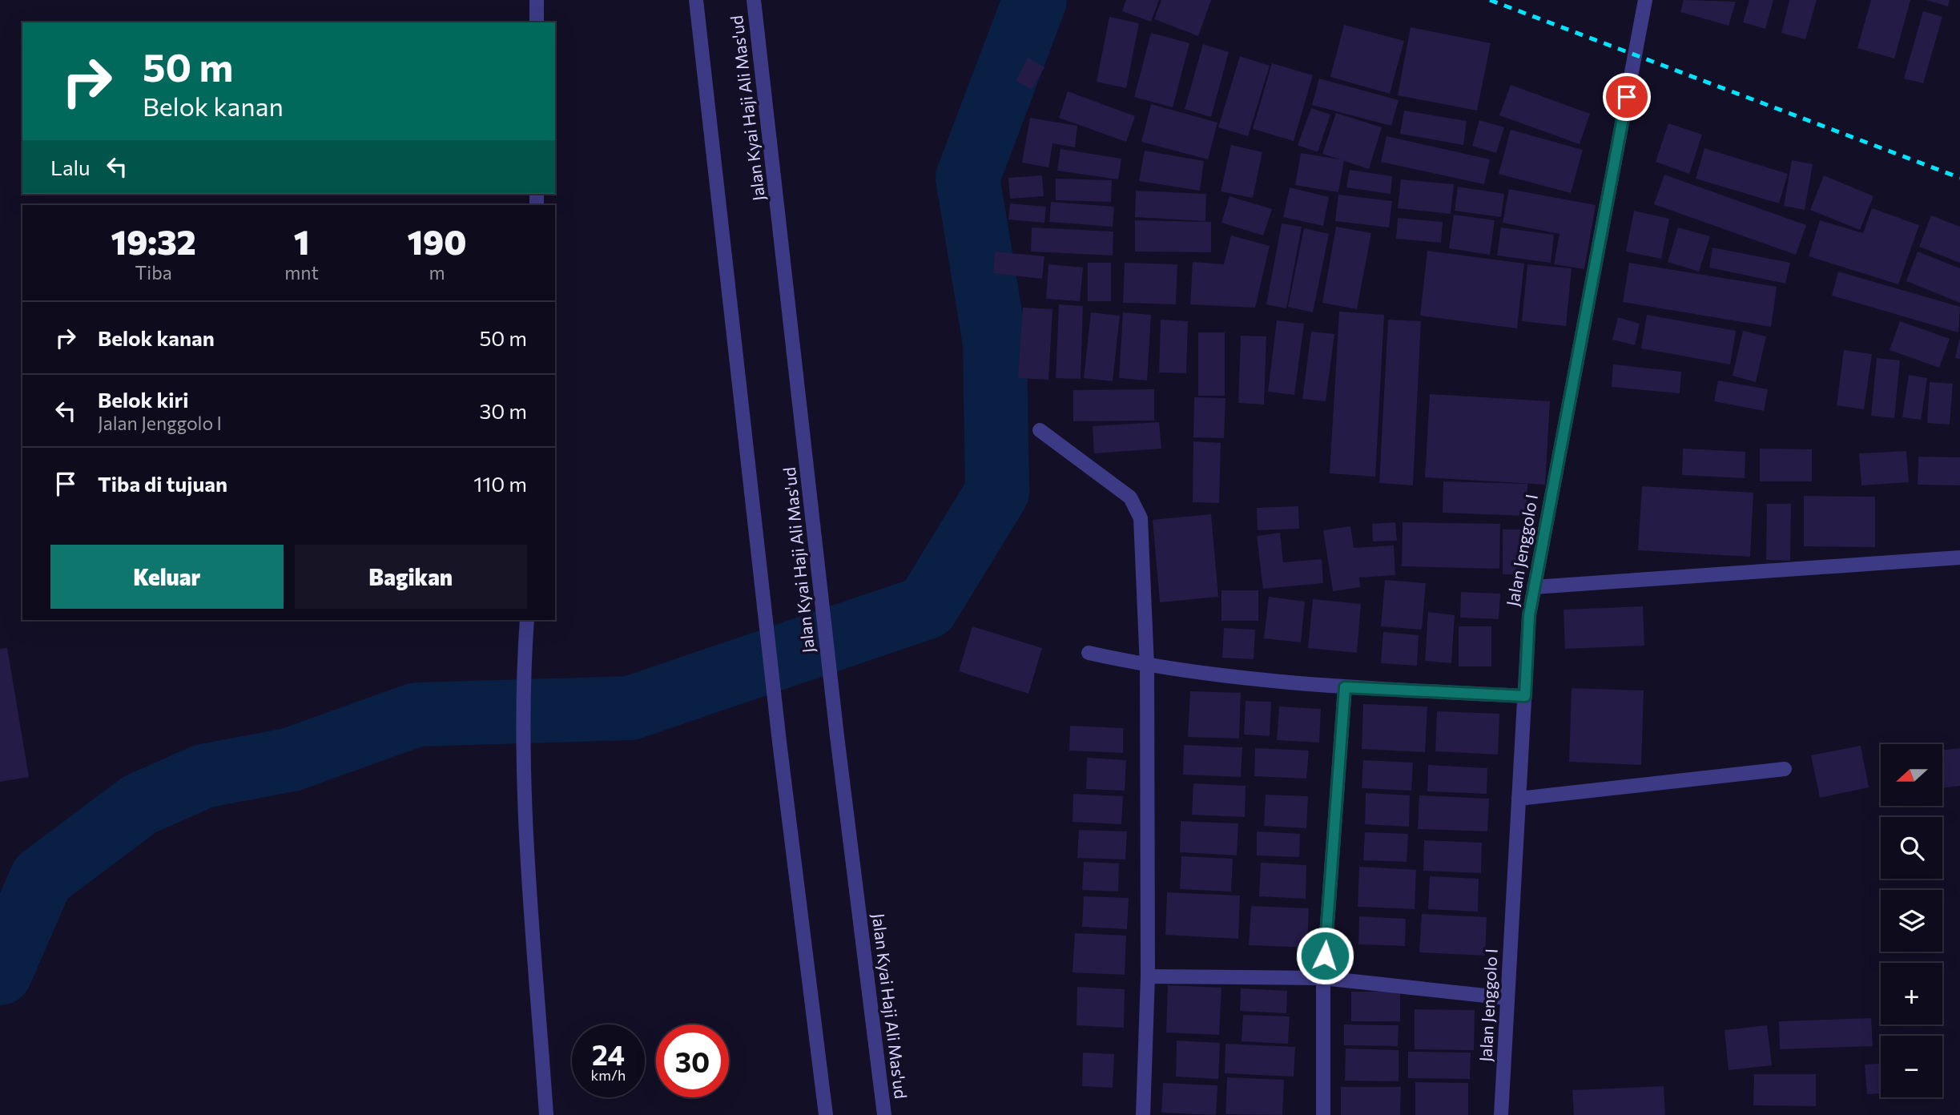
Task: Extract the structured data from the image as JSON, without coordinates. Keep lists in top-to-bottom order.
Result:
{
  "streets": {
    "street": ["Jalan Kyai Haji Ali Mas'ud", "Jalan Jenggolo I"]
  },
  "north": "left",
  "page": {
    "turn": ["50 m", "Belok kanan"],
    "then": "Lalu",
    "eta": [
      "19:32",
      "Tiba",
      "1",
      "mnt",
      "190",
      "m"
    ],
    "list": [
      {
        "name": "Belok kanan",
        "value": "50 m"
      },
      {
        "name": "Belok kiri",
        "note": "Jalan Jenggolo I",
        "value": "30 m"
      },
      {
        "name": "Tiba di tujuan",
        "value": "110 m"
      }
    ],
    "buttons": ["Keluar", "Bagikan"],
    "map_buttons": ["+", "−"],
    "speed": "24 km/h",
    "limit": "30"
  }
}
